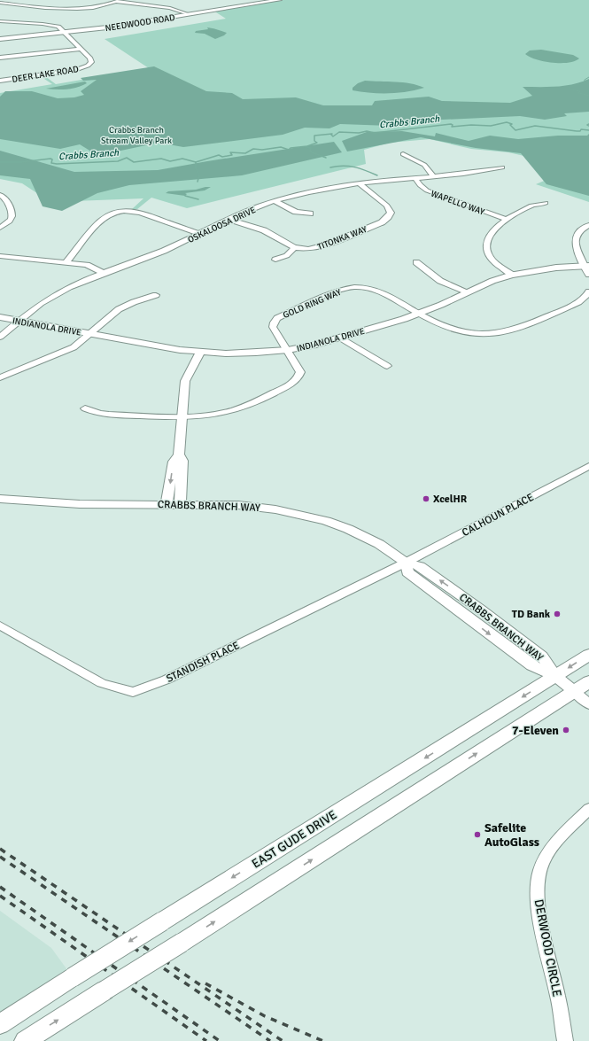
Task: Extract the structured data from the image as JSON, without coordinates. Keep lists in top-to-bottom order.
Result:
{
  "streets": {
    "main road": ["EAST GUDE DRIVE"],
    "street": [
      "NEEDWOOD ROAD",
      "DEER LAKE ROAD",
      "WAPELLO WAY",
      "OSKALOOSA DRIVE",
      "TITONKA WAY",
      "GOLD RING WAY",
      "INDIANOLA DRIVE",
      "CRABBS BRANCH WAY",
      "CALHOUN PLACE",
      "STANDISH PLACE",
      "DERWOOD CIRCLE"
    ]
  },
  "crossings": [
    ["NEEDWOOD ROAD", "DEER LAKE ROAD"],
    ["WAPELLO WAY", "OSKALOOSA DRIVE"],
    ["OSKALOOSA DRIVE", "TITONKA WAY"],
    ["OSKALOOSA DRIVE", "INDIANOLA DRIVE"],
    ["GOLD RING WAY", "INDIANOLA DRIVE"],
    ["CRABBS BRANCH WAY", "CALHOUN PLACE"],
    ["CRABBS BRANCH WAY", "STANDISH PLACE"],
    ["CRABBS BRANCH WAY", "EAST GUDE DRIVE"],
    ["CALHOUN PLACE", "STANDISH PLACE"]
  ],
  "water": ["Crabbs Branch"],
  "parks": ["Crabbs Branch Stream Valley Park"],
  "places": [
    "XcelHR",
    "TD Bank",
    "7-Eleven",
    "Safelite AutoGlass"
  ]
}
